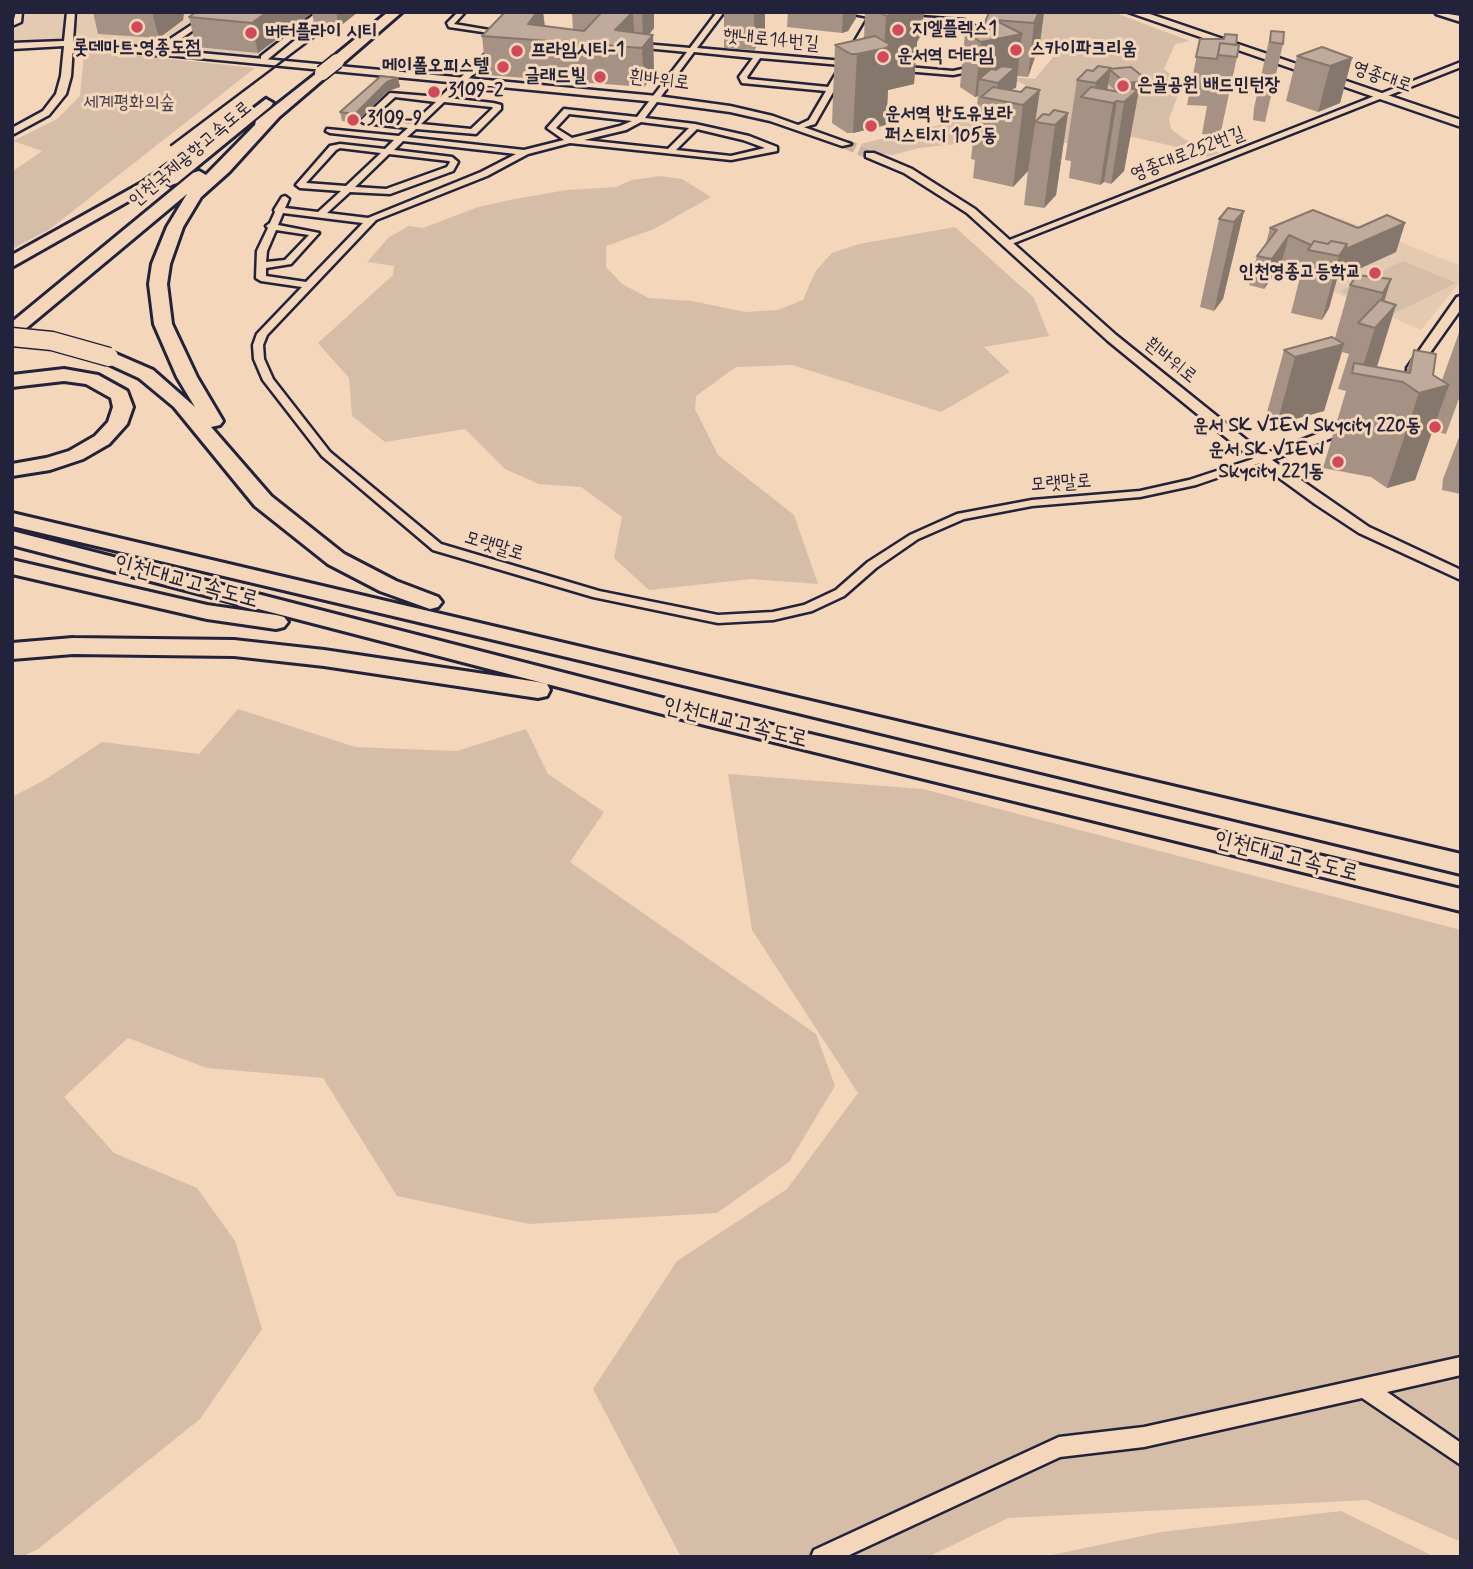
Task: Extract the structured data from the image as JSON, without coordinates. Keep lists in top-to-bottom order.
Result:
{
  "streets": {
    "highway": ["인천국제공항고속도로", "인천대교고속도로"],
    "main road": ["영종대로"],
    "street": [
      "햇내로14번길",
      "흰바위로",
      "영종대로252번길",
      "모랫말로"
    ]
  },
  "crossings": [
    ["햇내로14번길", "모랫말로"],
    ["영종대로", "영종대로252번길"],
    ["흰바위로", "영종대로252번길"],
    ["흰바위로", "모랫말로"]
  ],
  "parks": ["세계평화의숲"],
  "places": [
    "롯데마트 영종도점",
    "지엘플렉스1",
    "버터플라이 시티",
    "스카이파크리움",
    "프라임시티-1",
    "운서역 더타임",
    "메이폴오피스텔",
    "글래드빌",
    "은골공원 배드민턴장",
    "3109-2",
    "3109-9",
    "운서역 반도유보라 퍼스티지 105동",
    "인천영종고등학교",
    "운서 SK VIEW Skycity 220동",
    "운서 SK VIEW Skycity 221동"
  ]
}
